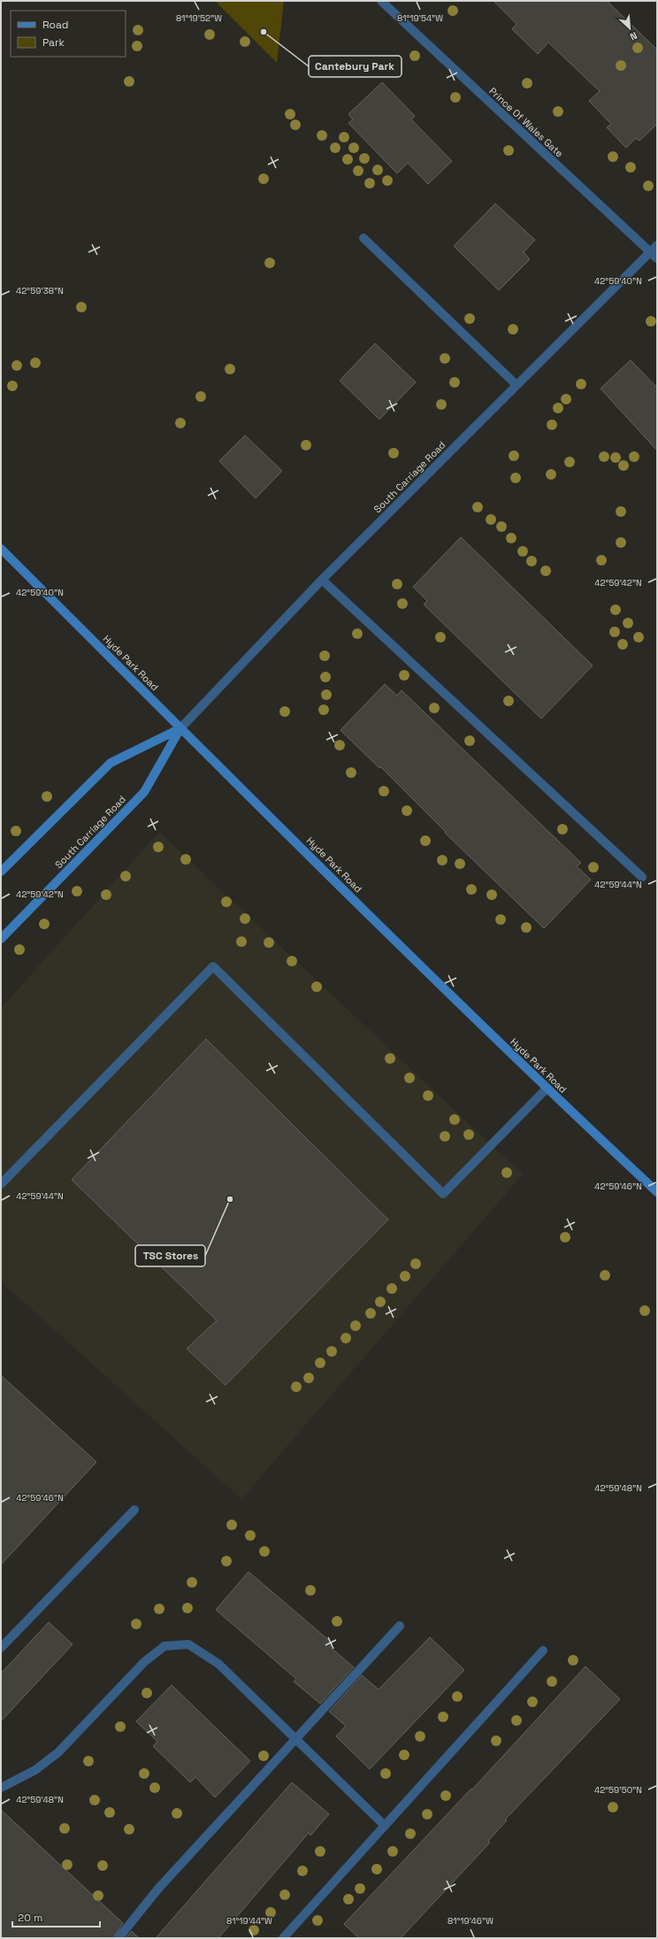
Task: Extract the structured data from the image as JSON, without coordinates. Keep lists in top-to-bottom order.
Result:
{
  "streets": {
    "main road": ["South Carriage Road", "Hyde Park Road"],
    "street": ["Prince Of Wales Gate"]
  },
  "crossings": [
    ["Prince Of Wales Gate", "South Carriage Road"],
    ["South Carriage Road", "Hyde Park Road"]
  ],
  "places": ["Cantebury Park", "TSC Stores"],
  "legend": ["Road", "Park"],
  "scale_bar": "20 m",
  "north": "bottom right",
  "coordinates": [
    "81°19'52\"W",
    "81°19'54\"W",
    "42°59'40\"N",
    "42°59'38\"N",
    "42°59'42\"N",
    "42°59'44\"N",
    "42°59'46\"N",
    "42°59'48\"N",
    "42°59'50\"N",
    "81°19'44\"W",
    "81°19'46\"W"
  ]
}
